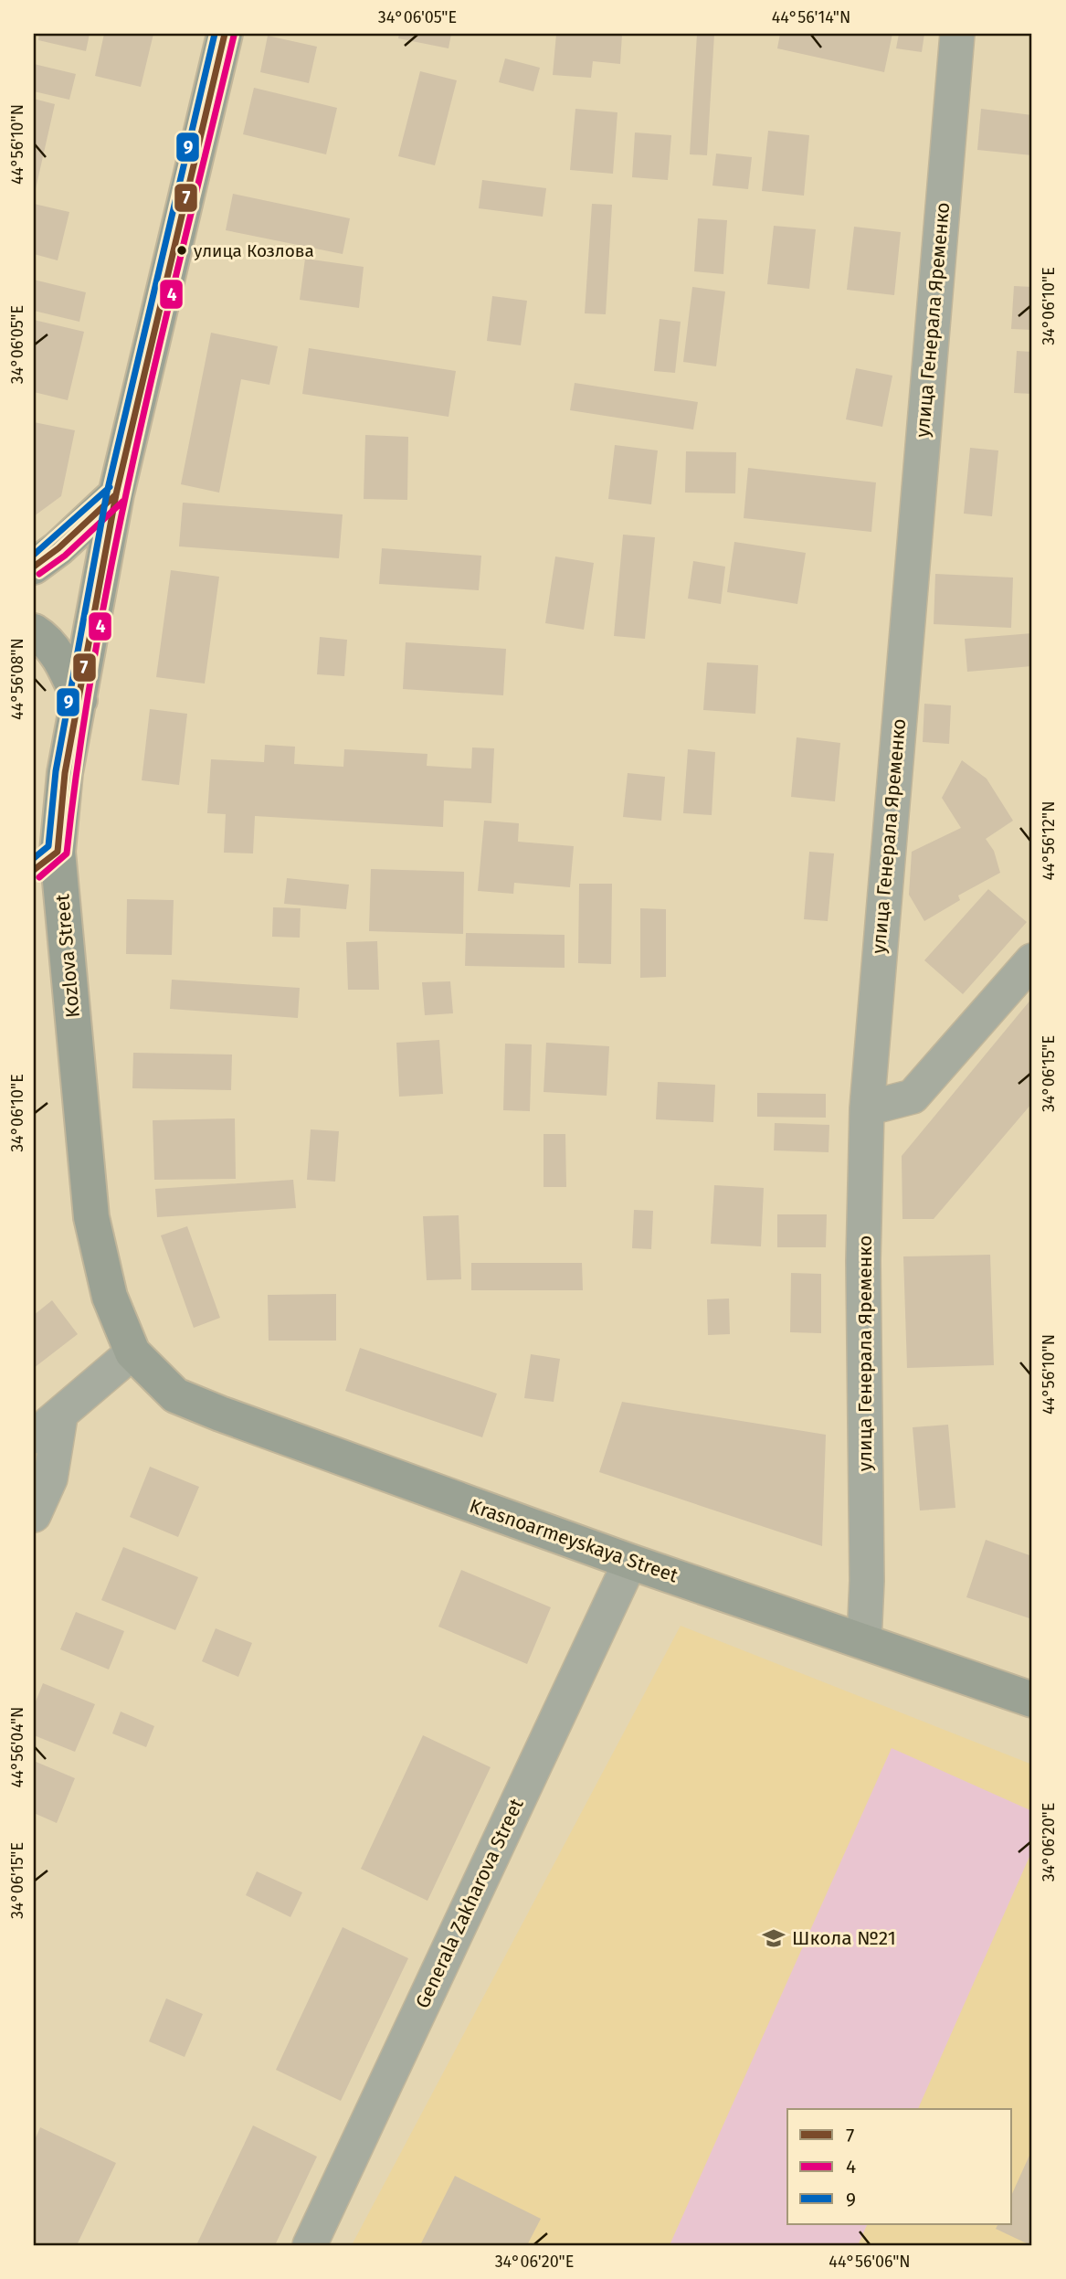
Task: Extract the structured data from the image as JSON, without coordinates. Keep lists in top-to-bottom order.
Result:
{
  "streets": {
    "main road": ["Kozlova Street", "Krasnoarmeyskaya Street"],
    "street": ["улица Генерала Яременко", "Generala Zakharova Street"]
  },
  "crossings": [
    ["улица Генерала Яременко", "Krasnoarmeyskaya Street"],
    ["Kozlova Street", "Krasnoarmeyskaya Street"],
    ["Krasnoarmeyskaya Street", "Generala Zakharova Street"]
  ],
  "places": {
    "other": ["улица Козлова"],
    "school or university": ["Школа №21"]
  },
  "lines": ["transit line 7", "transit line 9", "transit line 4"],
  "legend": ["7", "4", "9"],
  "coordinates": [
    "34°06'05\"E",
    "44°56'14\"N",
    "44°56'10\"N",
    "34°06'10\"E",
    "44°56'08\"N",
    "44°56'12\"N",
    "34°06'15\"E",
    "44°56'04\"N",
    "34°06'20\"E",
    "44°56'06\"N"
  ]
}
